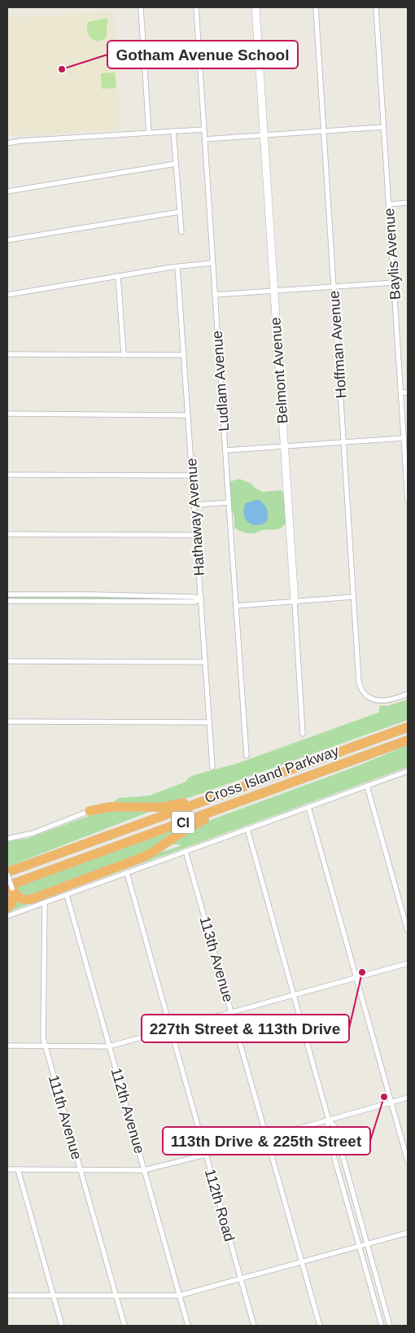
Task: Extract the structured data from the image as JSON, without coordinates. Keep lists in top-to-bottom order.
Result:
{
  "streets": {
    "highway": ["Cross Island Parkway", "CI"],
    "street": [
      "Baylis Avenue",
      "Hoffman Avenue",
      "Belmont Avenue",
      "Ludlam Avenue",
      "Hathaway Avenue",
      "113th Avenue",
      "112th Avenue",
      "111th Avenue",
      "112th Road"
    ]
  },
  "places": ["Gotham Avenue School", "227th Street & 113th Drive", "113th Drive & 225th Street"]
}
